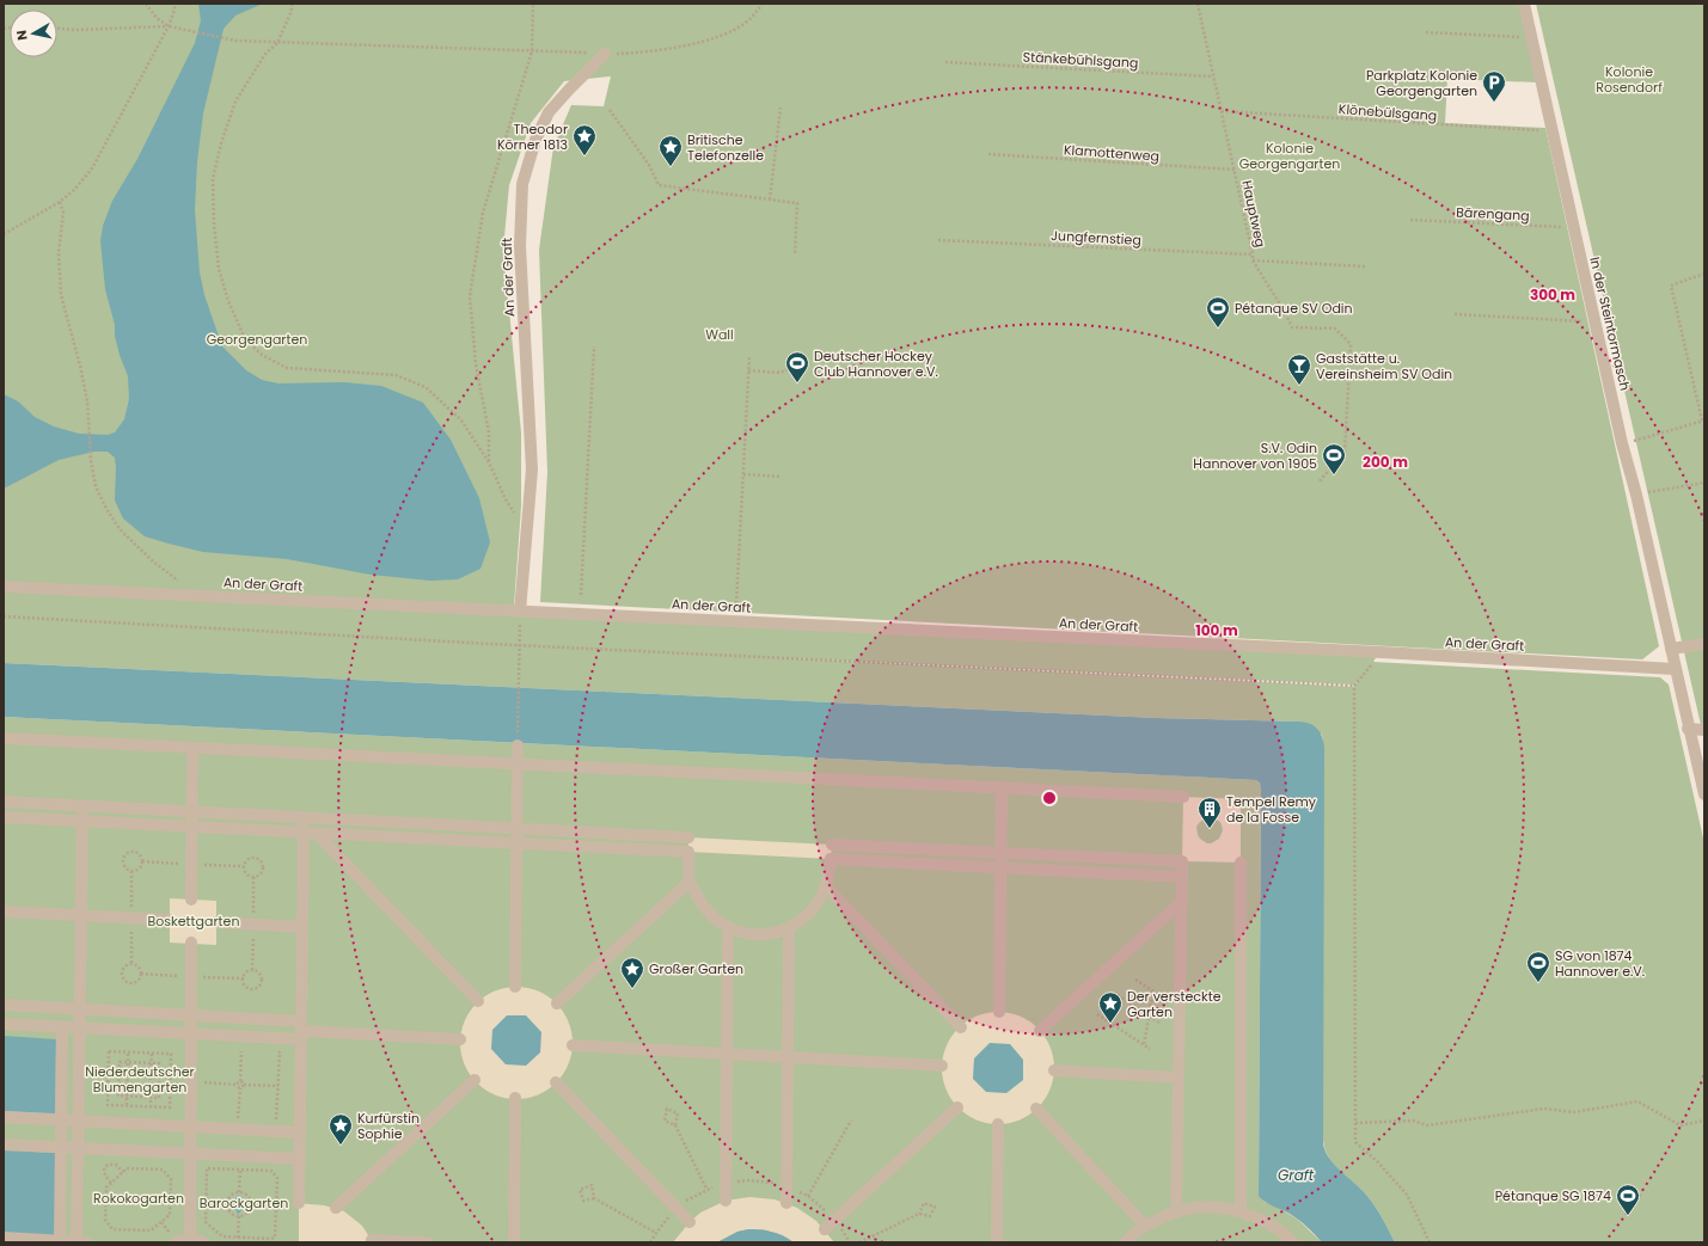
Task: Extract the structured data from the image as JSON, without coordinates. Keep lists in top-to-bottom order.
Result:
{
  "streets": {
    "street": ["An der Graft", "In der Steintormasch"],
    "path": [
      "Stänkebühlsgang",
      "Klönebülsgang",
      "Klamottenweg",
      "Hauptweg",
      "Bärengang",
      "Jungfernstieg"
    ]
  },
  "crossings": [
    ["Stänkebühlsgang", "Hauptweg"],
    ["Klönebülsgang", "Hauptweg"],
    ["Klönebülsgang", "In der Steintormasch"],
    ["Klamottenweg", "Hauptweg"],
    ["Hauptweg", "Jungfernstieg"],
    ["Bärengang", "In der Steintormasch"],
    ["An der Graft", "In der Steintormasch"]
  ],
  "water": ["Graft"],
  "parks": [
    "Kolonie Rosendorf",
    "Kolonie Georgengarten",
    "Wall",
    "Georgengarten",
    "Boskettgarten",
    "Niederdeutscher Blumengarten",
    "Rokokogarten",
    "Barockgarten"
  ],
  "places": {
    "parking": ["Parkplatz Kolonie Georgengarten"],
    "place": [
      "Theodor Körner 1813",
      "Britische Telefonzelle",
      "Großer Garten",
      "Der versteckte Garten",
      "Kurfürstin Sophie"
    ],
    "sports": [
      "Pétanque SV Odin",
      "Deutscher Hockey Club Hannover e.V.",
      "S.V. Odin Hannover von 1905",
      "SG von 1874 Hannover e.V.",
      "Pétanque SG 1874"
    ],
    "bar": ["Gaststätte u. Vereinsheim SV Odin"],
    "building": ["Tempel Remy de la Fosse"]
  },
  "north": "left",
  "rings": ["300 m", "200 m", "100 m"]
}
